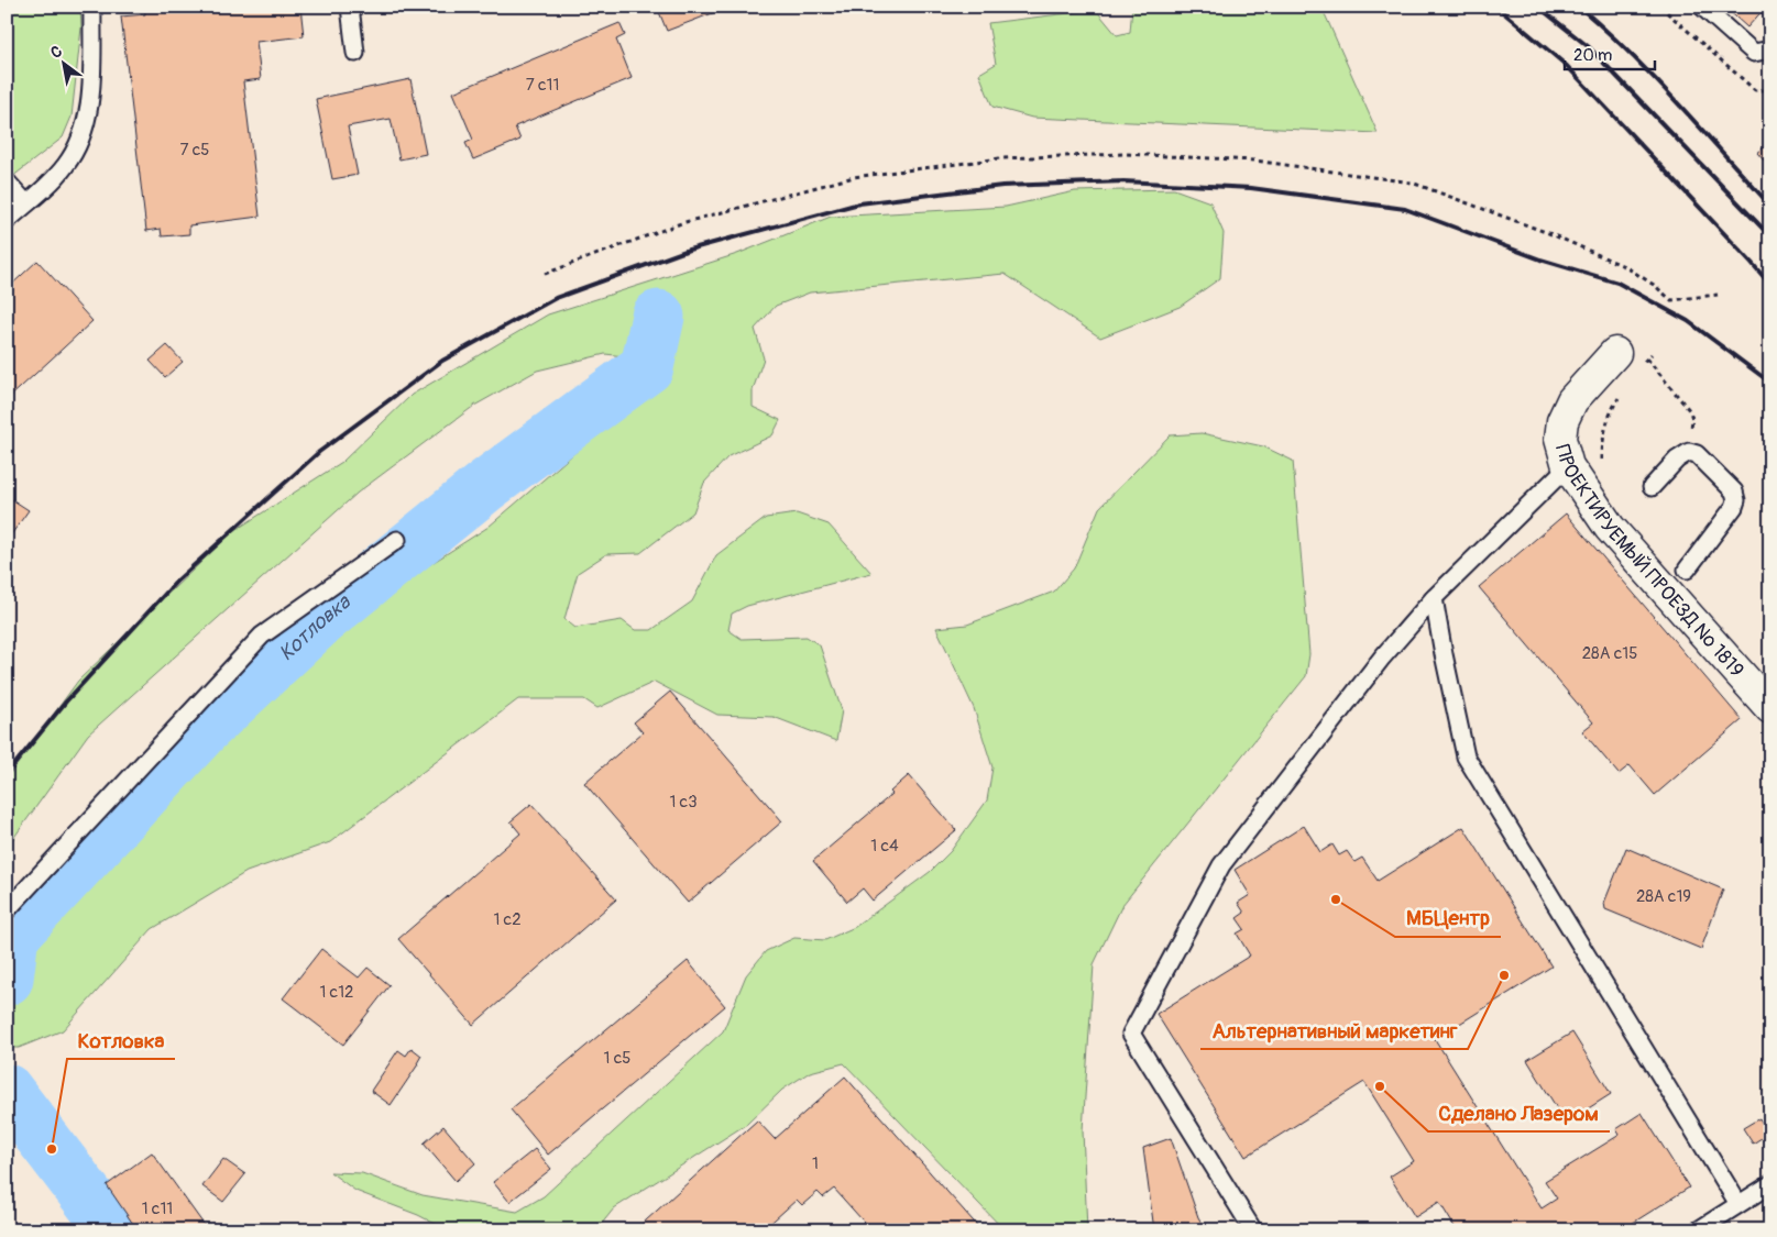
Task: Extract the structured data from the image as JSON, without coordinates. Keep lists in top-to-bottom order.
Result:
{
  "streets": {
    "street": ["ПРОЕКТИРУЕМЫЙ ПРОЕЗД № 1819"]
  },
  "water": ["Котловка"],
  "places": [
    "МБЦентр",
    "Альтернативный маркетинг",
    "Сделано Лазером",
    "Котловка"
  ],
  "house_numbers": [
    "7 с11",
    "7 с5",
    "28А с15",
    "1 с3",
    "1 с4",
    "28А с19",
    "1 с2",
    "1 с12",
    "1 с5",
    "1",
    "1 с11"
  ],
  "scale_bar": "20 m",
  "north": "top left"
}
